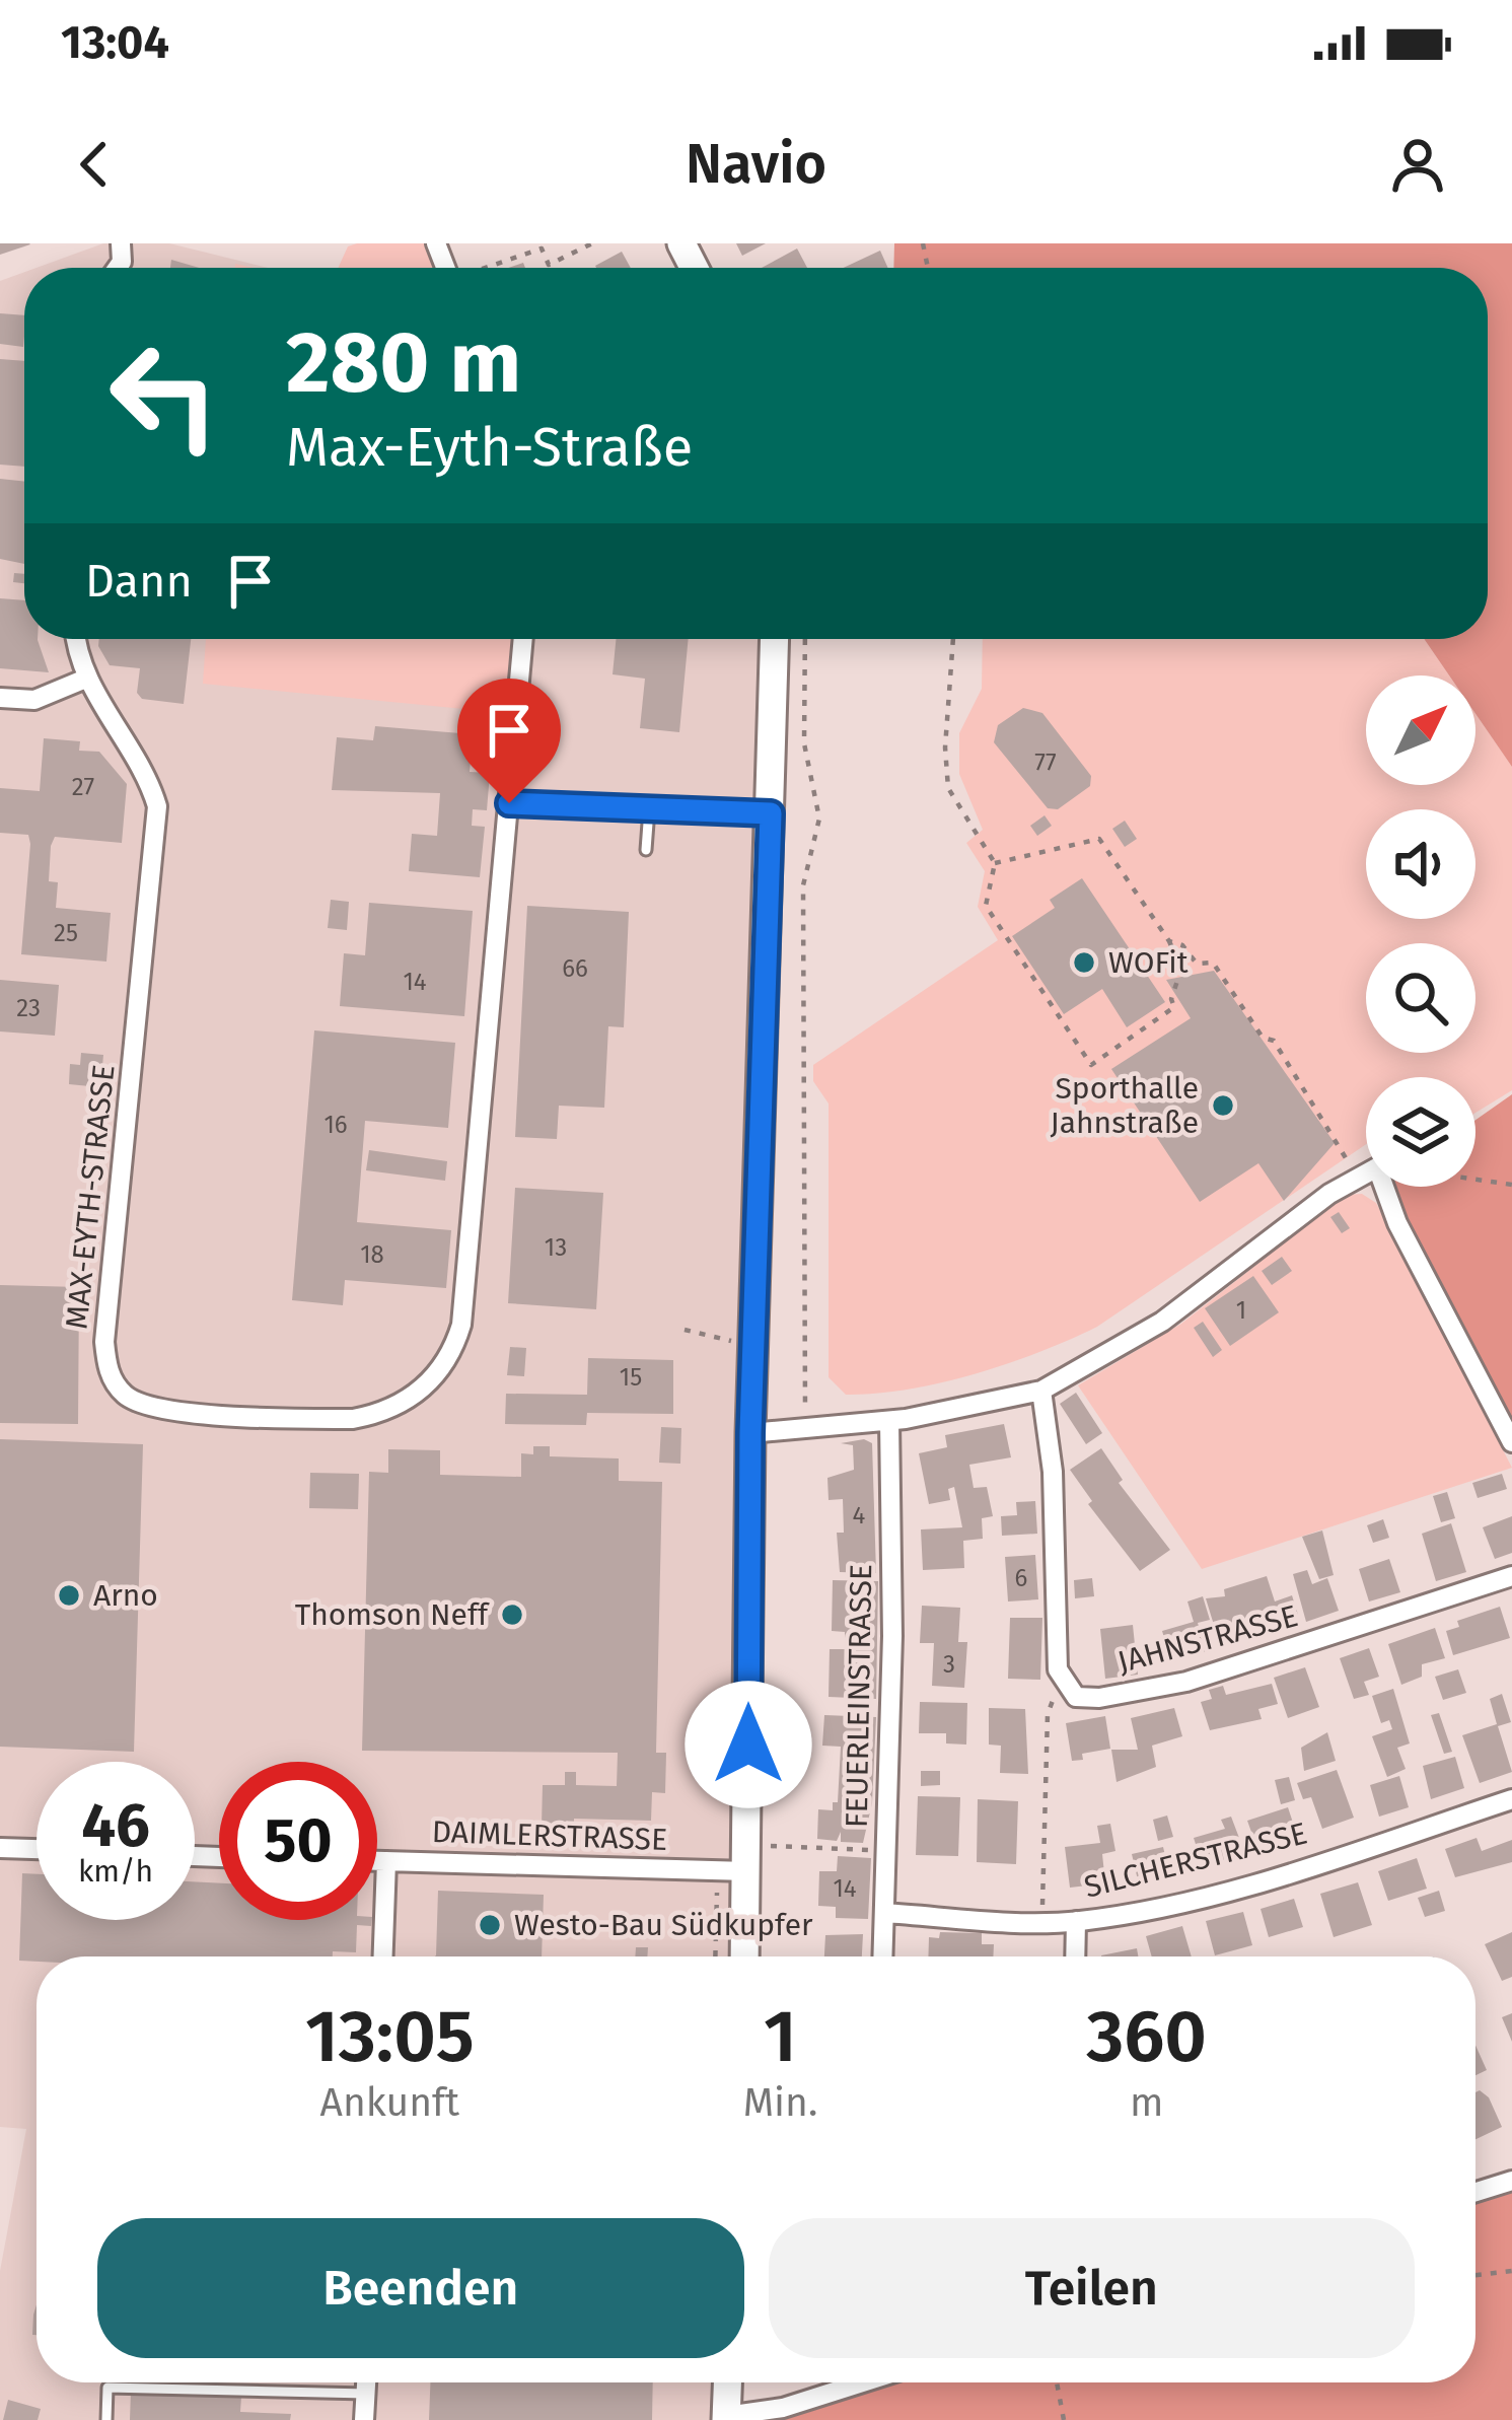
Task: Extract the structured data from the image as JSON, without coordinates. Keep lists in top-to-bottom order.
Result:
{
  "streets": {
    "street": [
      "MAX-EYTH-STRASSE",
      "JAHNSTRASSE",
      "FEUERLEINSTRASSE",
      "DAIMLERSTRASSE",
      "SILCHERSTRASSE"
    ]
  },
  "crossings": [
    ["FEUERLEINSTRASSE", "SILCHERSTRASSE"]
  ],
  "places": [
    "WOFit",
    "Sporthalle Jahnstraße",
    "Arno",
    "Thomson Neff",
    "Westo-Bau Südkupfer"
  ],
  "house_numbers": [
    "77",
    "27",
    "25",
    "66",
    "14",
    "23",
    "16",
    "13",
    "18",
    "1",
    "15",
    "4",
    "6",
    "3",
    "14"
  ],
  "north": "top right",
  "page": {
    "status": "13:04",
    "header": "Navio",
    "turn": ["280 m", "Max-Eyth-Straße"],
    "then": "Dann",
    "speed": "46 km/h",
    "limit": "50",
    "eta": [
      "13:05",
      "Ankunft",
      "1",
      "Min.",
      "360",
      "m"
    ],
    "buttons": ["Beenden", "Teilen"]
  }
}
